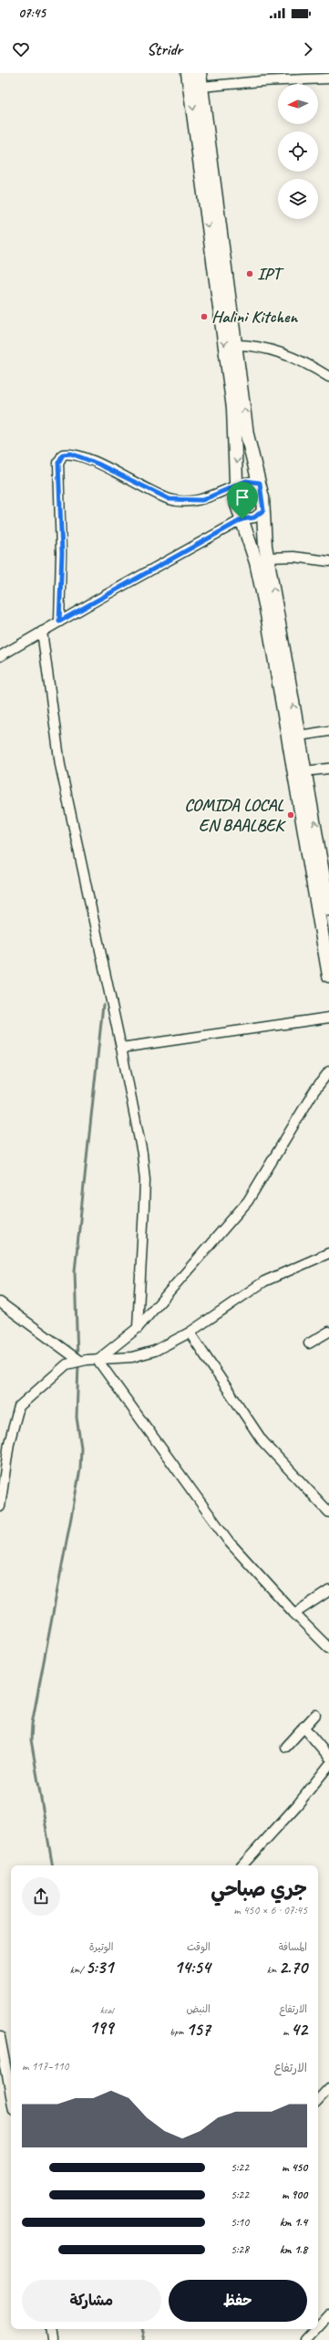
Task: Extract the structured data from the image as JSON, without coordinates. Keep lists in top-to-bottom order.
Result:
{
  "places": ["IPT", "Halini Kitchen", "COMIDA LOCAL EN BAALBEK"],
  "north": "left",
  "page": {
    "status": "07:45",
    "header": "Stridr",
    "heading": ["جري صباحي", "07:45 · 6 × 450 m"],
    "stats": [
      ["المسافة", "2.70 km"],
      ["الوقت", "14:54"],
      ["الوتيرة", "5:31 /km"],
      ["الارتفاع", "42 m"],
      ["النبض", "157 bpm"],
      ["kcal", "199"]
    ],
    "chart": ["الارتفاع", "110–117 m"],
    "list": [
      {
        "name": "450 m",
        "note": "5:22"
      },
      {
        "name": "900 m",
        "note": "5:22"
      },
      {
        "name": "1.4 km",
        "note": "5:10"
      },
      {
        "name": "1.8 km",
        "note": "5:28"
      }
    ],
    "buttons": ["حفظ", "مشاركة"]
  }
}
